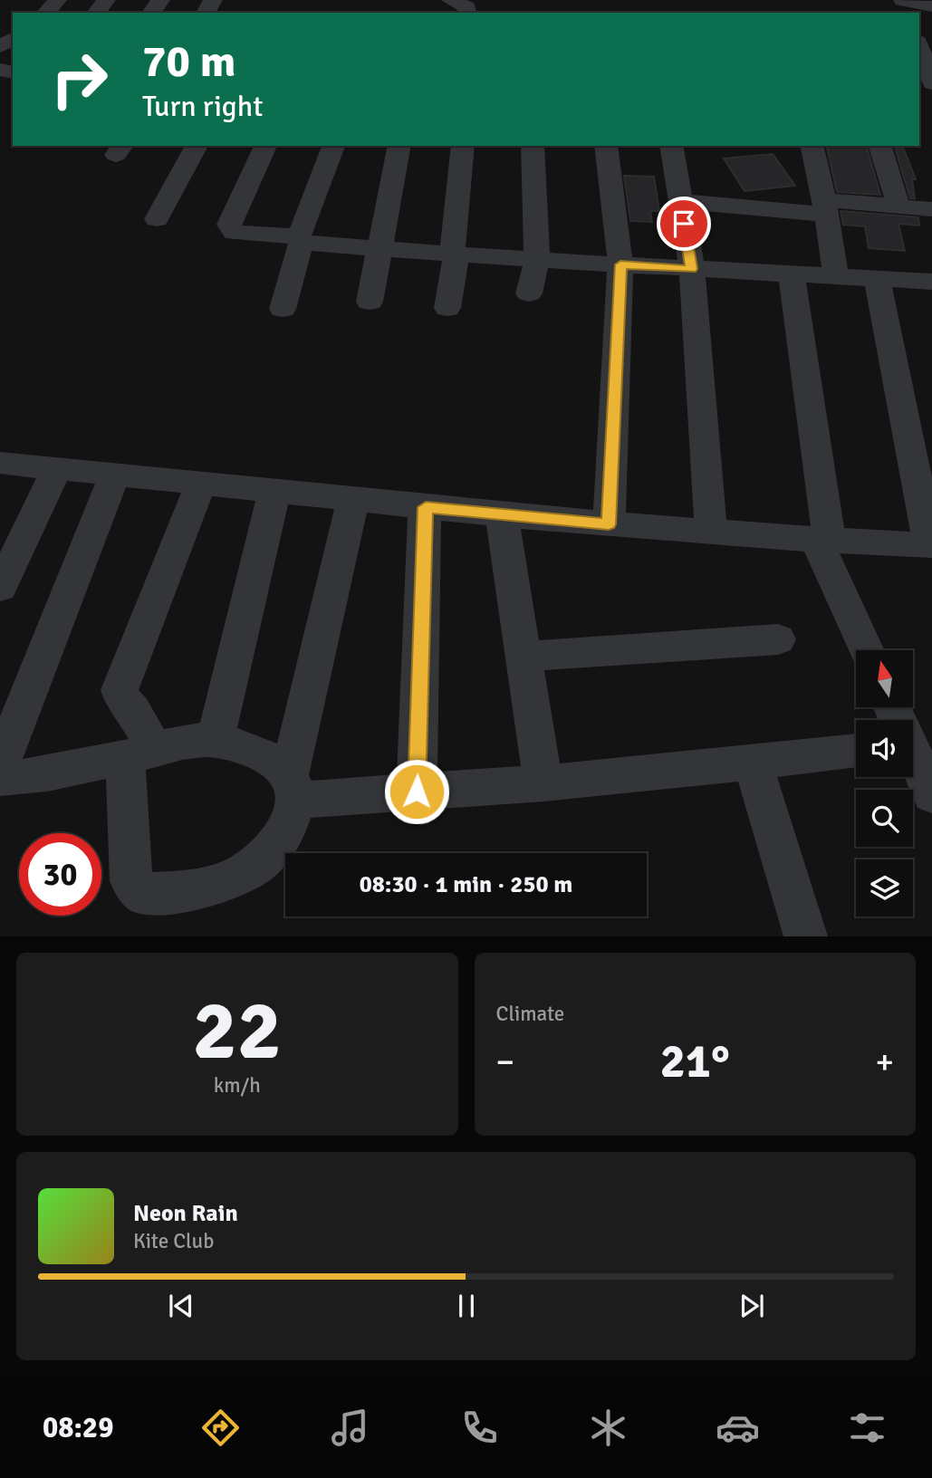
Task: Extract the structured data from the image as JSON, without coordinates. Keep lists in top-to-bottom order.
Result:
{
  "north": "top",
  "page": {
    "turn": ["70 m", "Turn right"],
    "limit": "30",
    "trip": "08:30 · 1 min · 250 m",
    "tile": [
      ["22", "km/h"],
      "Climate"
    ],
    "heat": ["−", "21°", "+"],
    "song": ["Neon Rain", "Kite Club"],
    "tabs": "08:29"
  }
}
